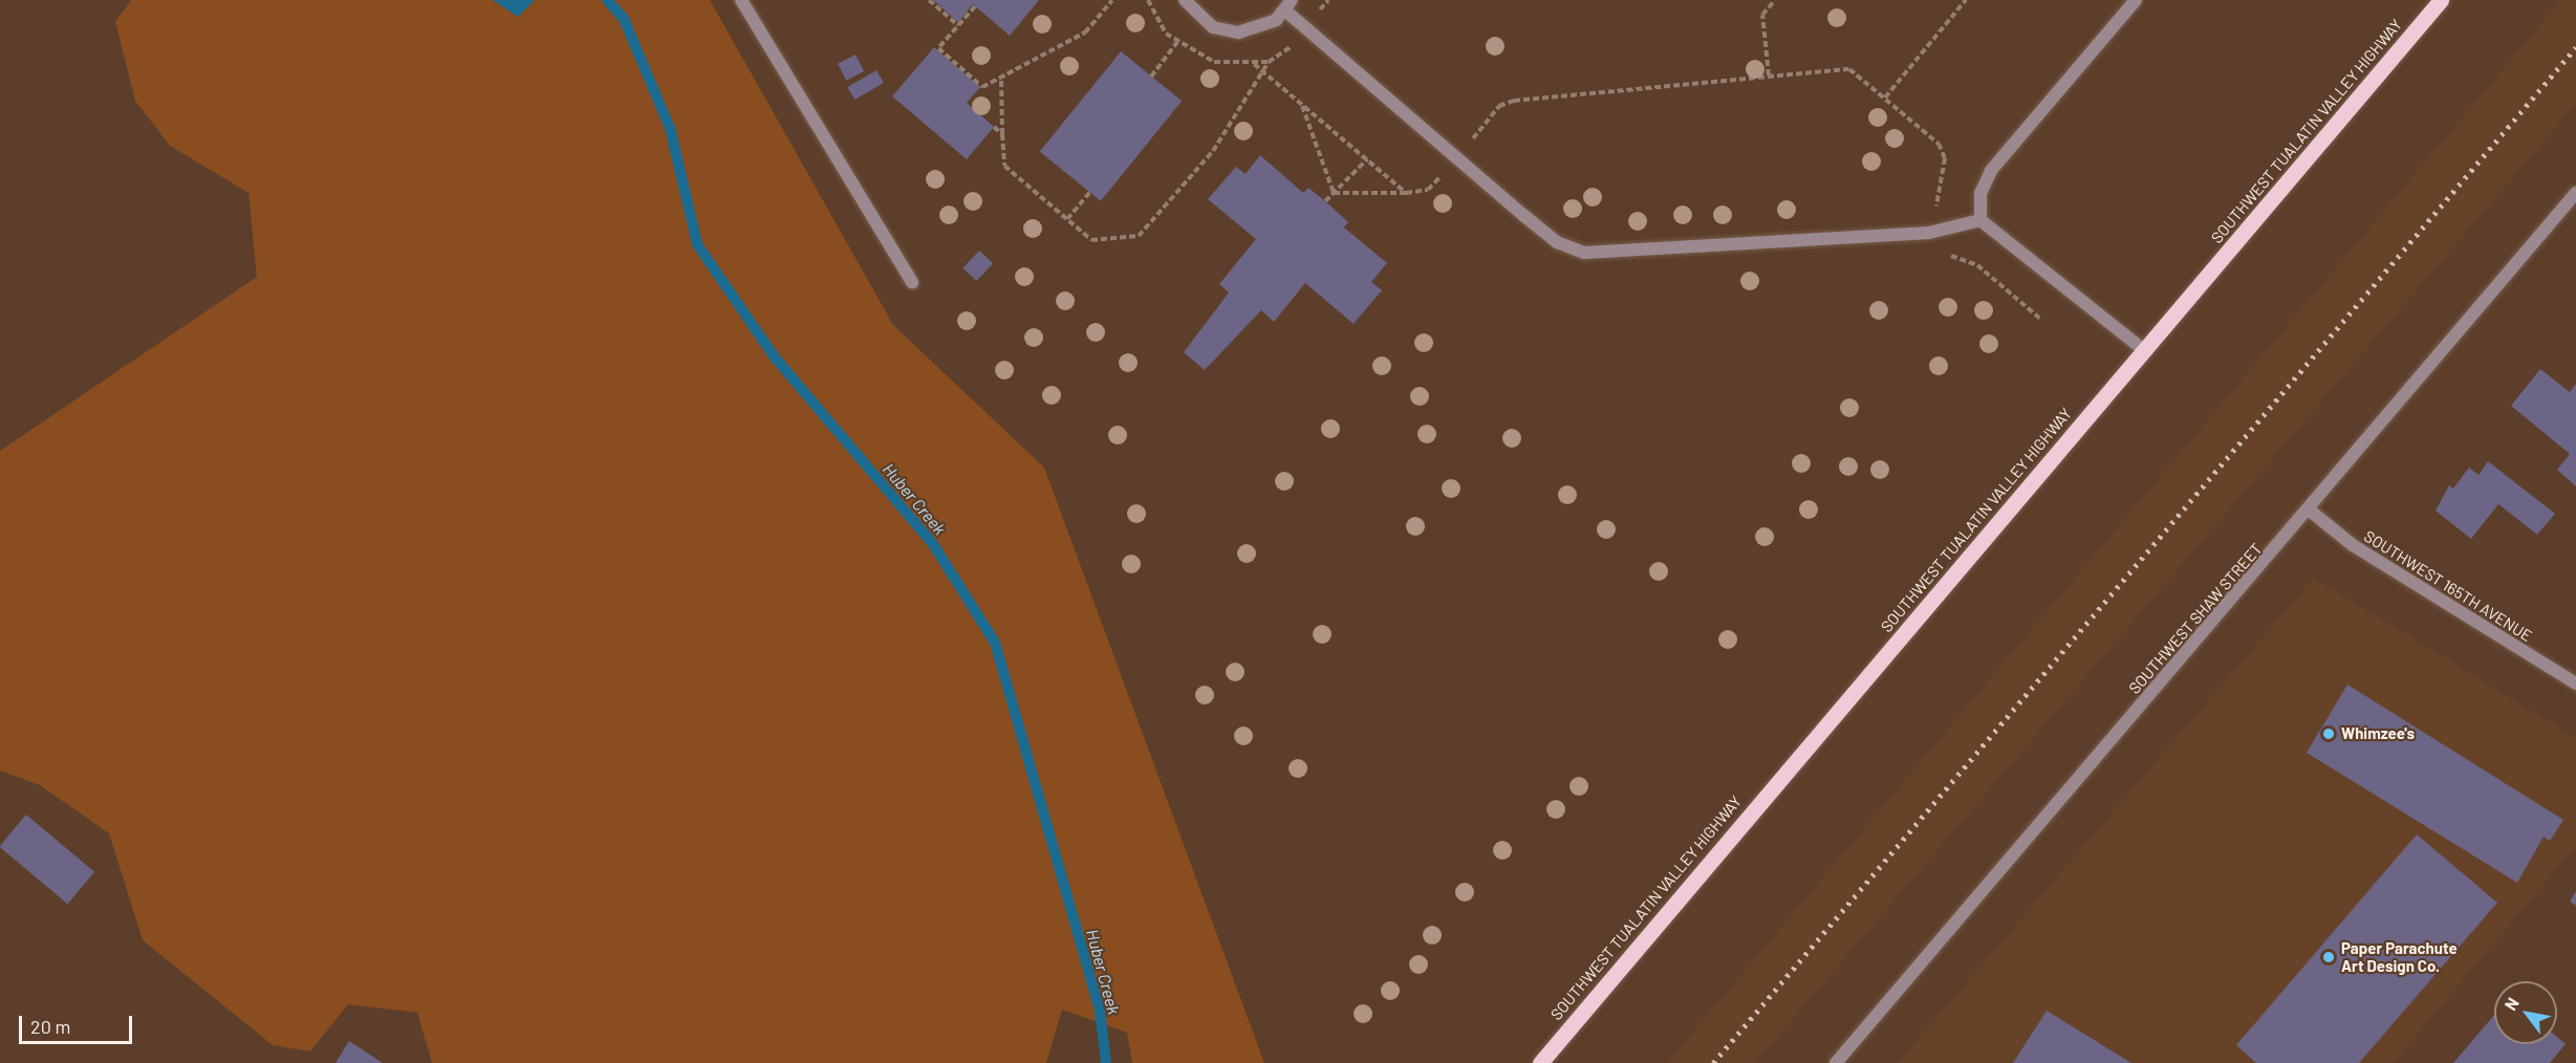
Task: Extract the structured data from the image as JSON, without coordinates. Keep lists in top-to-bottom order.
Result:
{
  "streets": {
    "main road": ["SOUTHWEST TUALATIN VALLEY HIGHWAY"],
    "street": ["SOUTHWEST 165TH AVENUE", "SOUTHWEST SHAW STREET"]
  },
  "crossings": [
    ["SOUTHWEST 165TH AVENUE", "SOUTHWEST SHAW STREET"]
  ],
  "water": ["Huber Creek"],
  "places": ["Whimzee's", "Paper Parachute Art Design Co."],
  "scale_bar": "20 m",
  "north": "top left"
}
